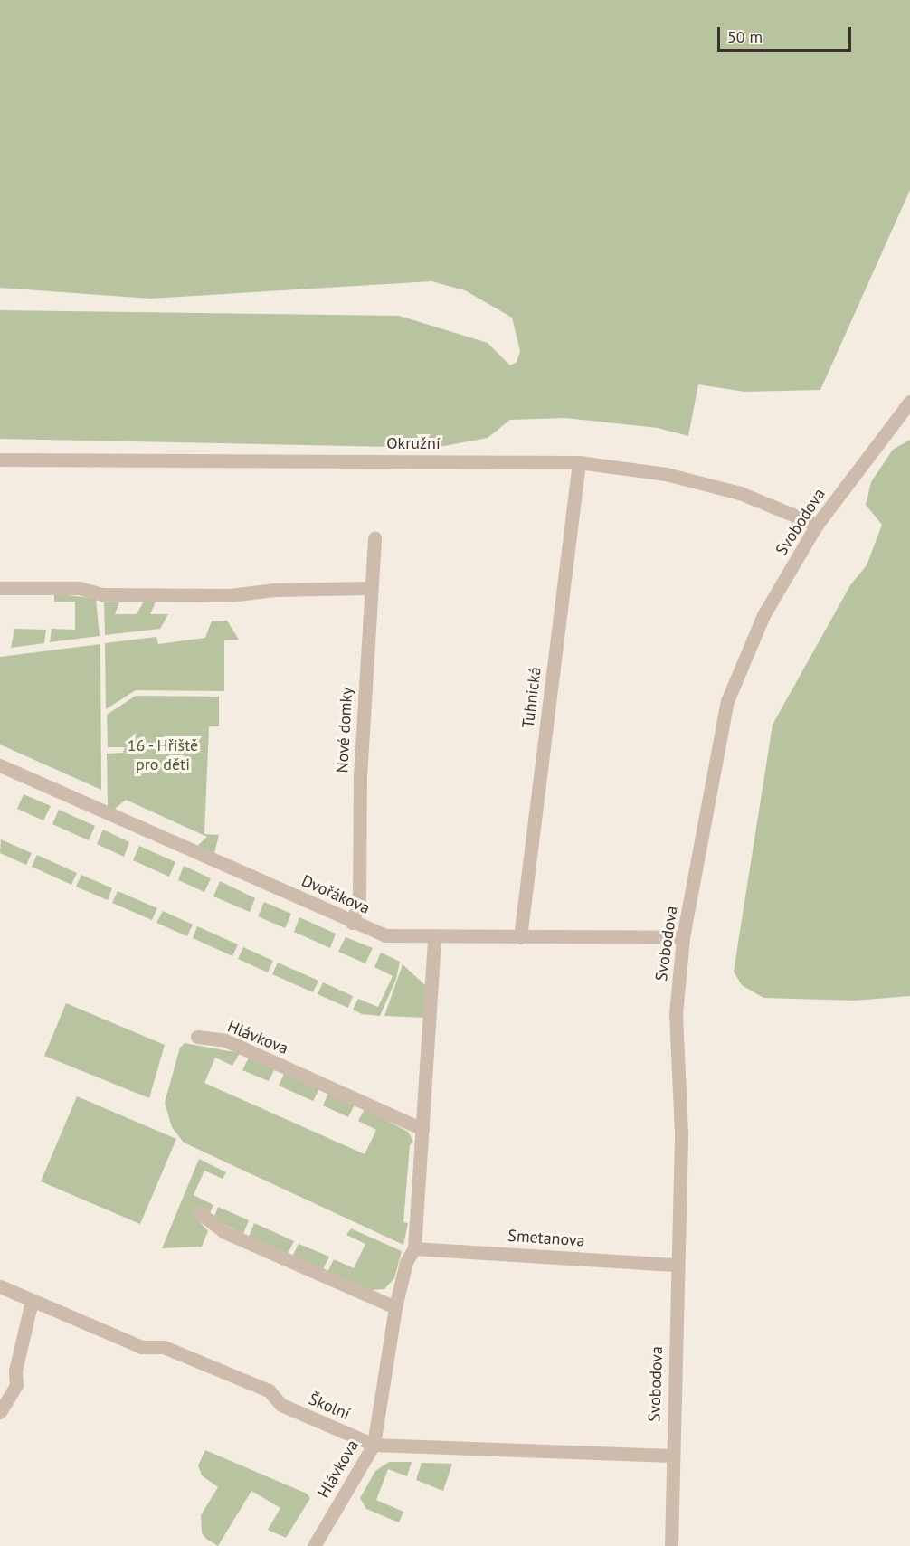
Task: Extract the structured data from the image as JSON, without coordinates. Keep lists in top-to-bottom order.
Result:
{
  "streets": {
    "street": [
      "Okružní",
      "Svobodova",
      "Tuhnická",
      "Nové domky",
      "Dvořákova",
      "Hlávkova",
      "Smetanova",
      "Školní"
    ]
  },
  "crossings": [
    ["Okružní", "Svobodova"],
    ["Okružní", "Tuhnická"],
    ["Svobodova", "Dvořákova"],
    ["Svobodova", "Smetanova"],
    ["Svobodova", "Školní"],
    ["Tuhnická", "Dvořákova"],
    ["Nové domky", "Dvořákova"],
    ["Dvořákova", "Hlávkova"],
    ["Hlávkova", "Smetanova"],
    ["Hlávkova", "Školní"]
  ],
  "parks": ["16 - Hřiště pro děti"],
  "scale_bar": "50 m"
}
